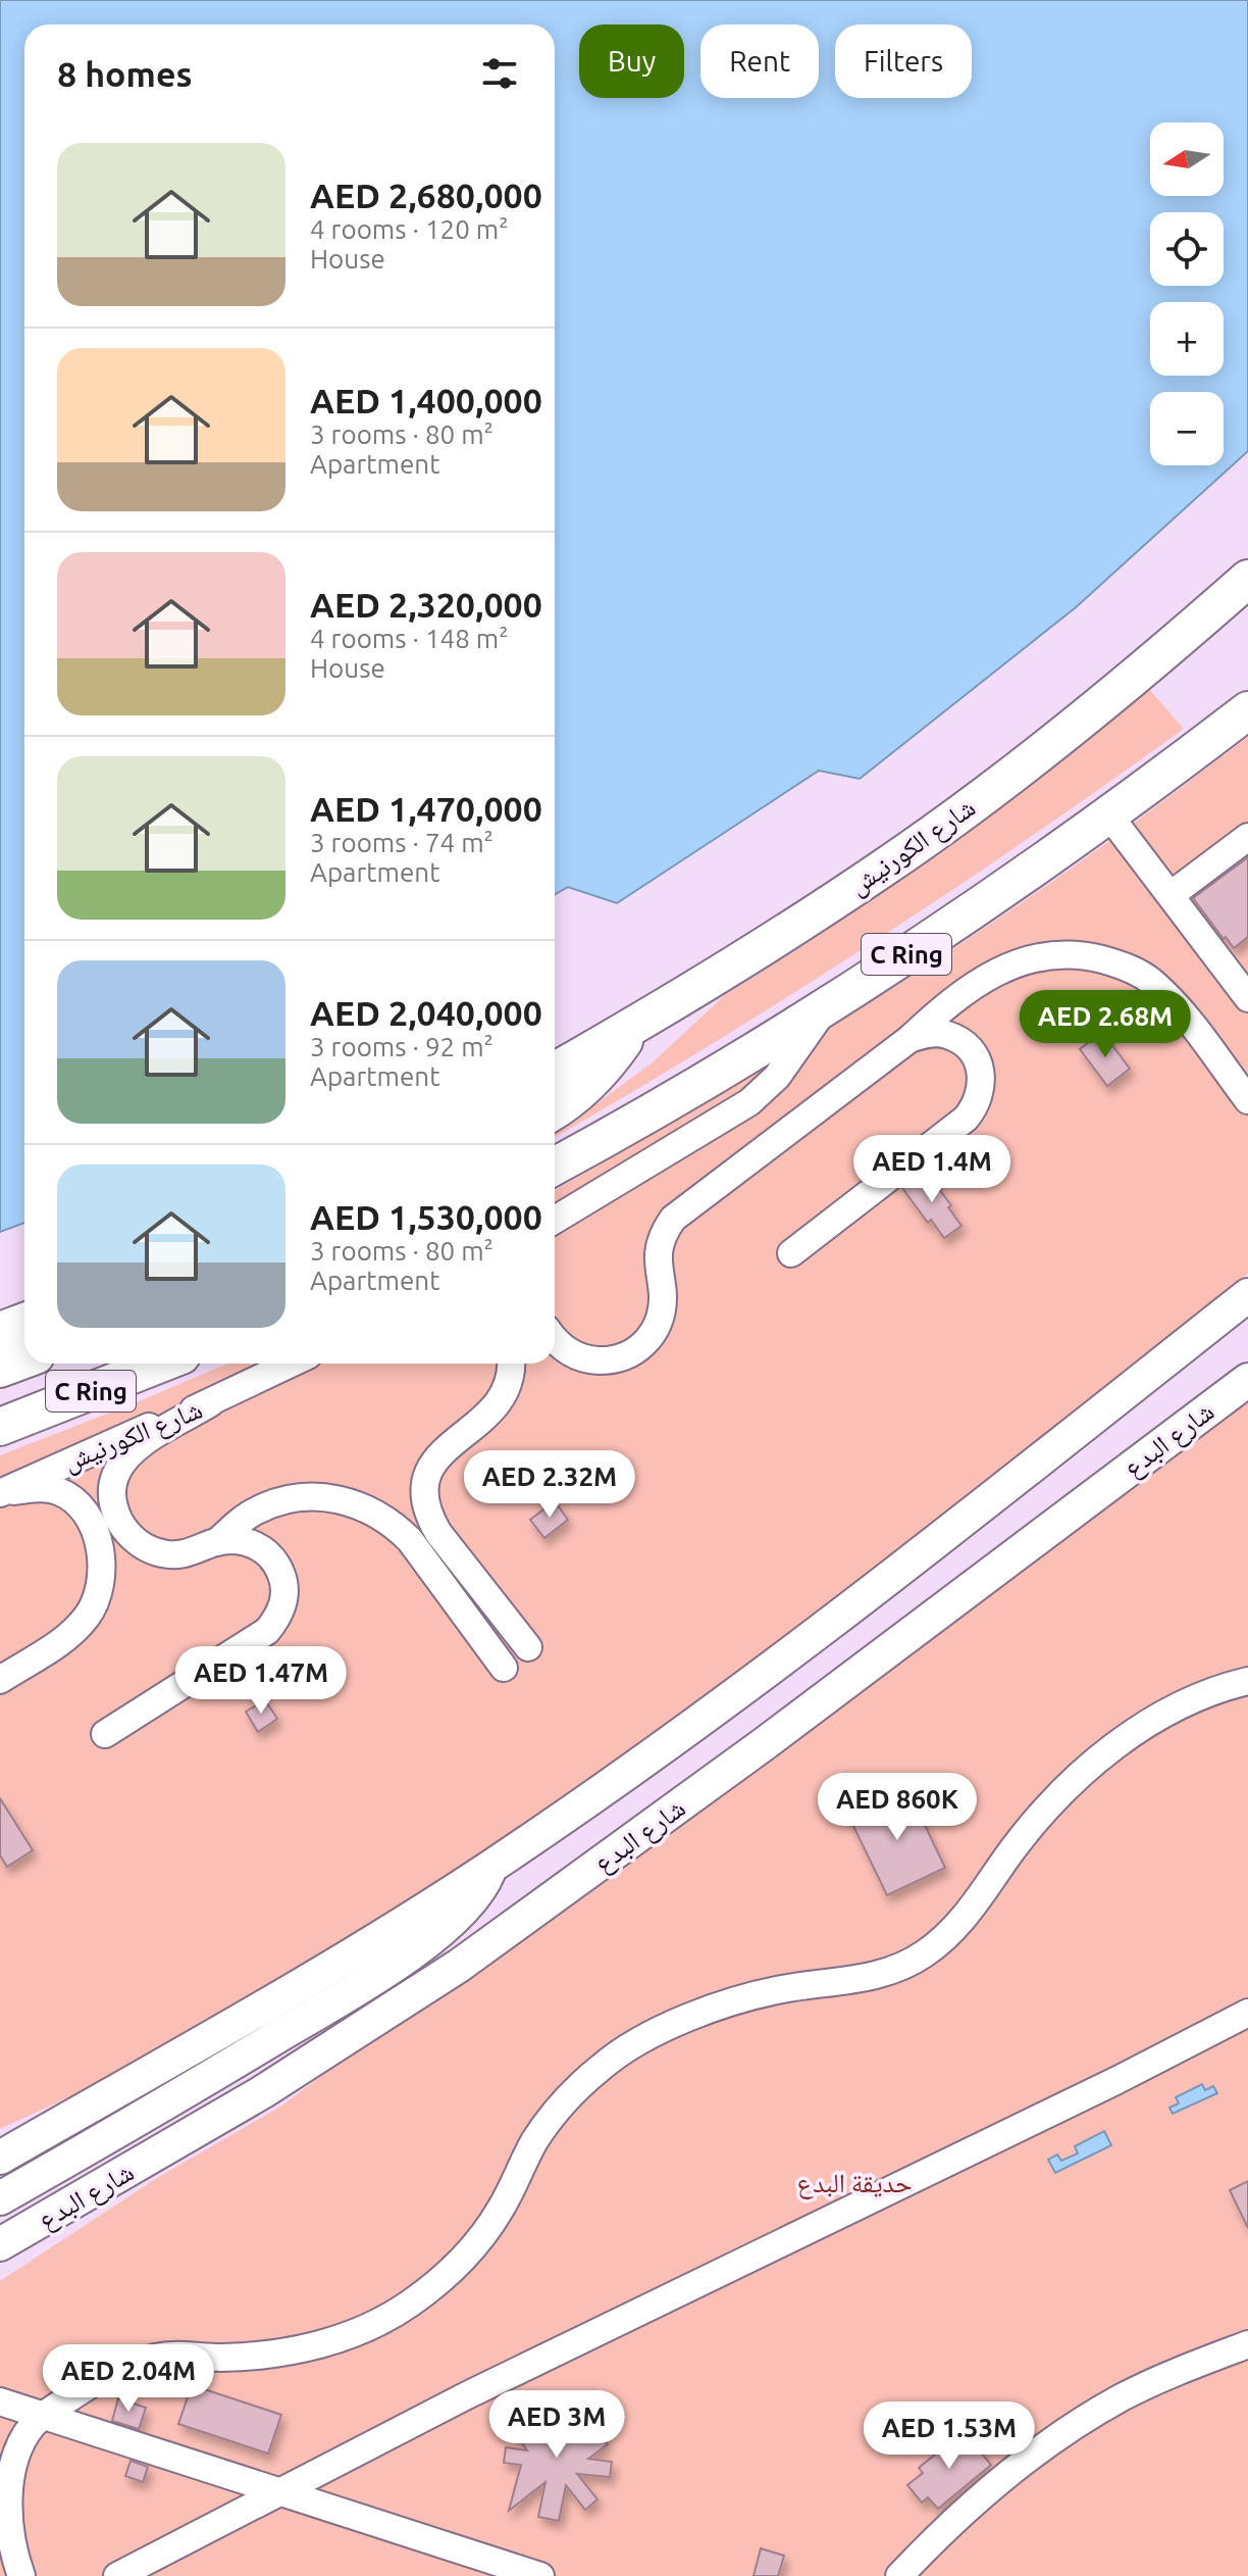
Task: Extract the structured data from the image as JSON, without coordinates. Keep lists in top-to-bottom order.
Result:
{
  "streets": {
    "highway": ["شارع الكورنيش", "C Ring"],
    "main road": ["شارع البدع"]
  },
  "parks": ["حديقة البدع"],
  "north": "left",
  "page": {
    "chip": ["Buy", "Rent", "Filters"],
    "heading": "8 homes",
    "map_buttons": ["+", "−"],
    "list": [
      {
        "name": "AED 2,680,000",
        "note": "4 rooms · 120 m² · House"
      },
      {
        "name": "AED 1,400,000",
        "note": "3 rooms · 80 m² · Apartment"
      },
      {
        "name": "AED 2,320,000",
        "note": "4 rooms · 148 m² · House"
      },
      {
        "name": "AED 1,470,000",
        "note": "3 rooms · 74 m² · Apartment"
      },
      {
        "name": "AED 2,040,000",
        "note": "3 rooms · 92 m² · Apartment"
      },
      {
        "name": "AED 1,530,000",
        "note": "3 rooms · 80 m² · Apartment"
      }
    ],
    "price": [
      "AED 2.68M",
      "AED 1.4M",
      "AED 2.32M",
      "AED 1.47M",
      "AED 860K",
      "AED 2.04M",
      "AED 3M",
      "AED 1.53M"
    ]
  }
}
